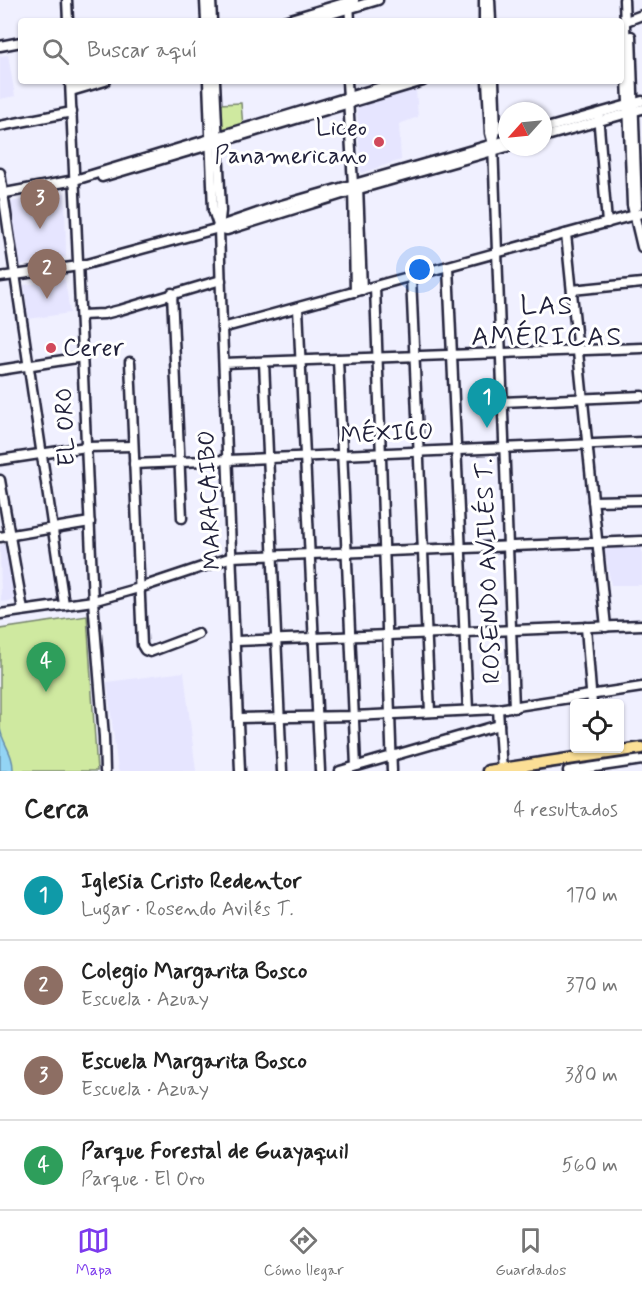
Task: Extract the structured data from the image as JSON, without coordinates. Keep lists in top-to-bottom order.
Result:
{
  "streets": {
    "street": [
      "EL ORO",
      "MÉXICO",
      "MARACAIBO",
      "ROSENDO AVILÉS T."
    ]
  },
  "crossings": [
    ["MÉXICO", "MARACAIBO"],
    ["MÉXICO", "ROSENDO AVILÉS T."]
  ],
  "districts": ["LAS AMÉRICAS"],
  "places": ["Liceo Panamericano", "Cerer"],
  "north": "bottom left",
  "page": {
    "search": "Buscar aquí",
    "pins": [
      "3",
      "2",
      "1",
      "4"
    ],
    "heading": ["Cerca", "4 resultados"],
    "list": [
      {
        "mark": "1",
        "name": "Iglesia Cristo Redentor",
        "note": "Lugar · Rosendo Avilés T.",
        "value": "170 m"
      },
      {
        "mark": "2",
        "name": "Colegio Margarita Bosco",
        "note": "Escuela · Azuay",
        "value": "370 m"
      },
      {
        "mark": "3",
        "name": "Escuela Margarita Bosco",
        "note": "Escuela · Azuay",
        "value": "380 m"
      },
      {
        "mark": "4",
        "name": "Parque Forestal de Guayaquil",
        "note": "Parque · El Oro",
        "value": "560 m"
      }
    ],
    "nav": ["Mapa", "Cómo llegar", "Guardados"]
  }
}
